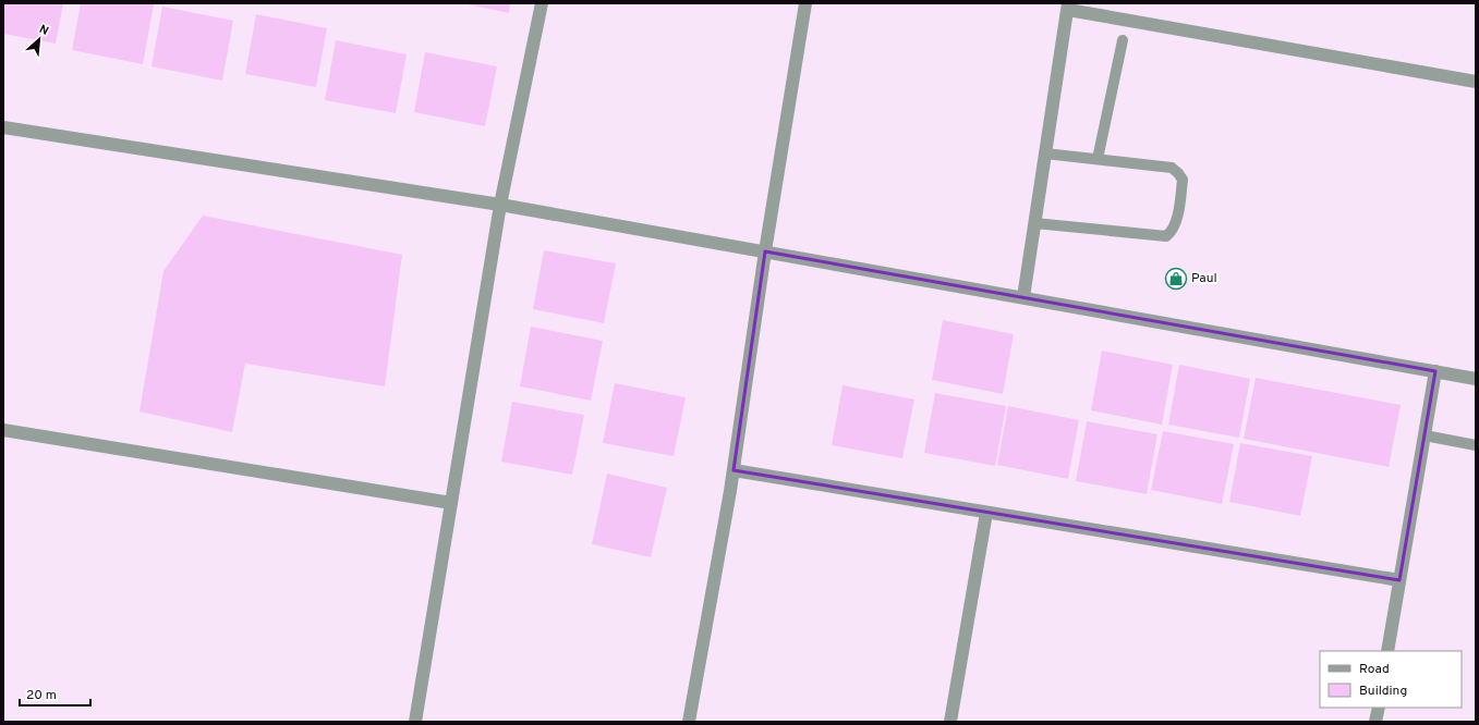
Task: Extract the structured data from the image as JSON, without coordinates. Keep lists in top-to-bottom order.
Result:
{
  "places": {
    "shop": ["Paul"]
  },
  "legend": ["Road", "Building"],
  "scale_bar": "20 m",
  "north": "top right"
}
